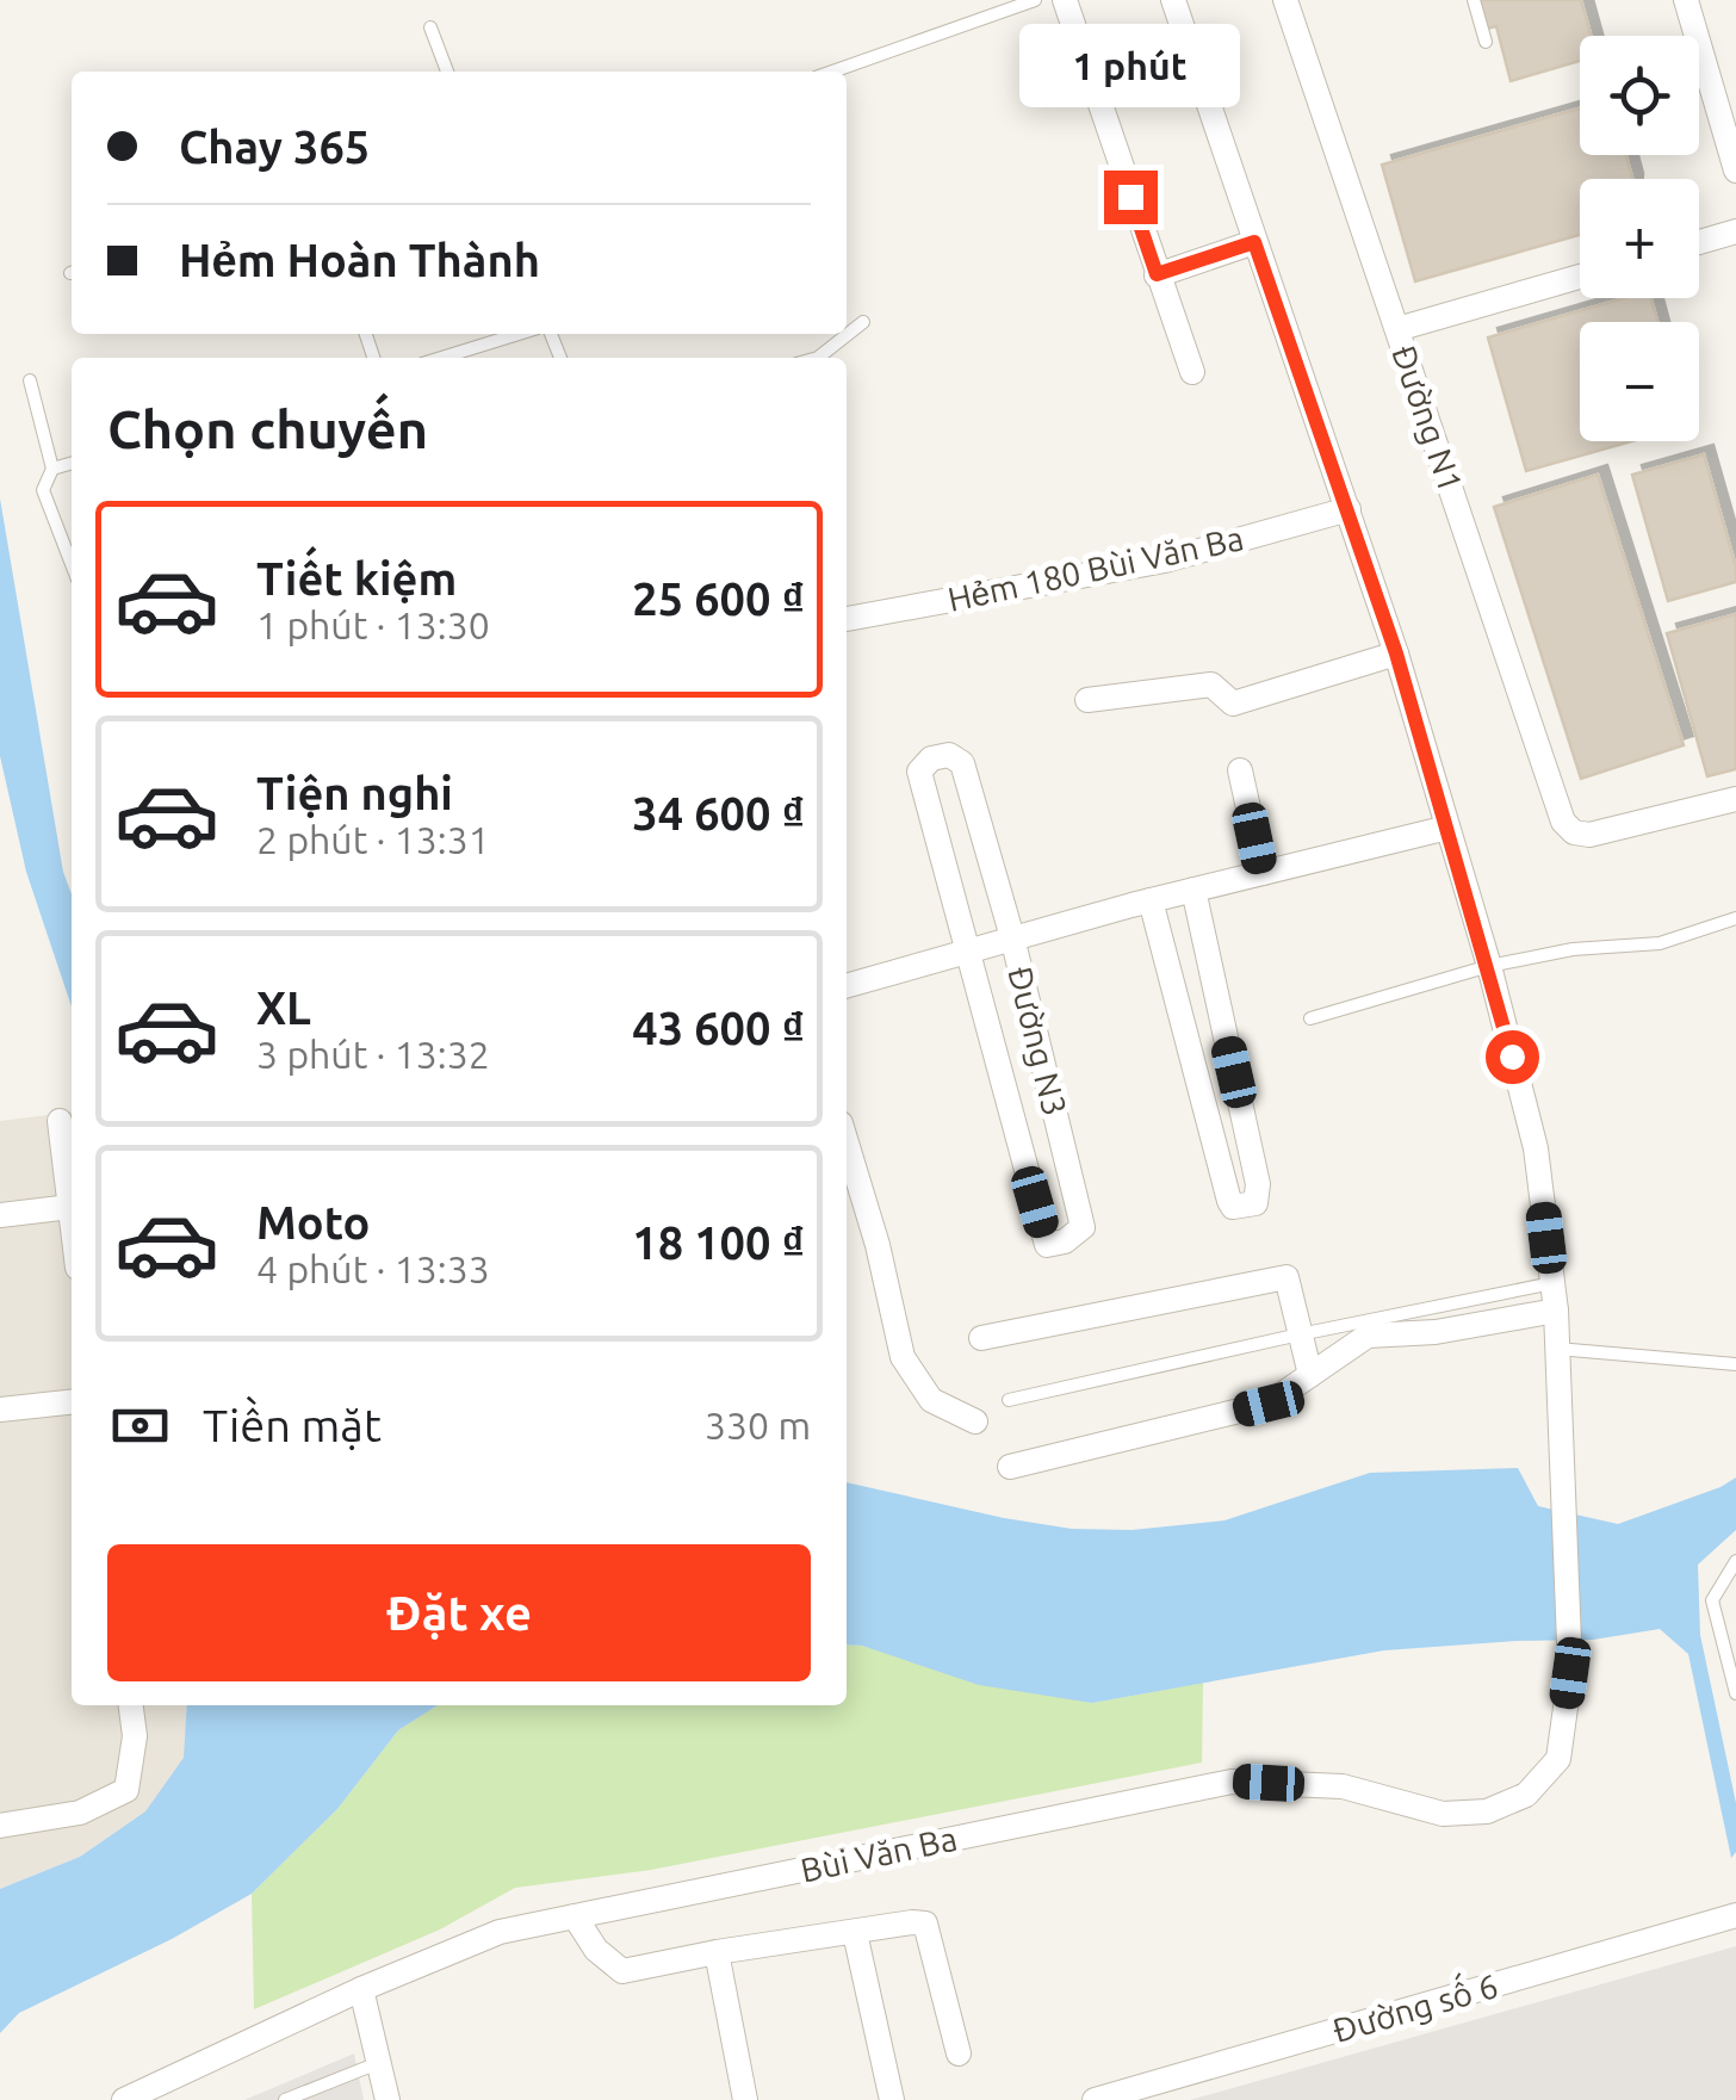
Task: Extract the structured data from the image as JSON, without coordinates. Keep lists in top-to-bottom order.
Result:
{
  "streets": {
    "street": [
      "Đường N1",
      "Hẻm 180 Bùi Văn Ba",
      "Đường N3",
      "Bùi Văn Ba",
      "Đường số 6"
    ]
  },
  "page": {
    "bubble": "1 phút",
    "map_buttons": ["+", "−"],
    "banner": ["Chay 365", "Hẻm Hoàn Thành"],
    "heading": "Chọn chuyến",
    "list": [
      {
        "name": "Tiết kiệm",
        "note": "1 phút · 13:30",
        "value": "25 600 ₫"
      },
      {
        "name": "Tiện nghi",
        "note": "2 phút · 13:31",
        "value": "34 600 ₫"
      },
      {
        "name": "XL",
        "note": "3 phút · 13:32",
        "value": "43 600 ₫"
      },
      {
        "name": "Moto",
        "note": "4 phút · 13:33",
        "value": "18 100 ₫"
      }
    ],
    "pay": ["Tiền mặt", "330 m"],
    "buttons": "Đặt xe"
  }
}
